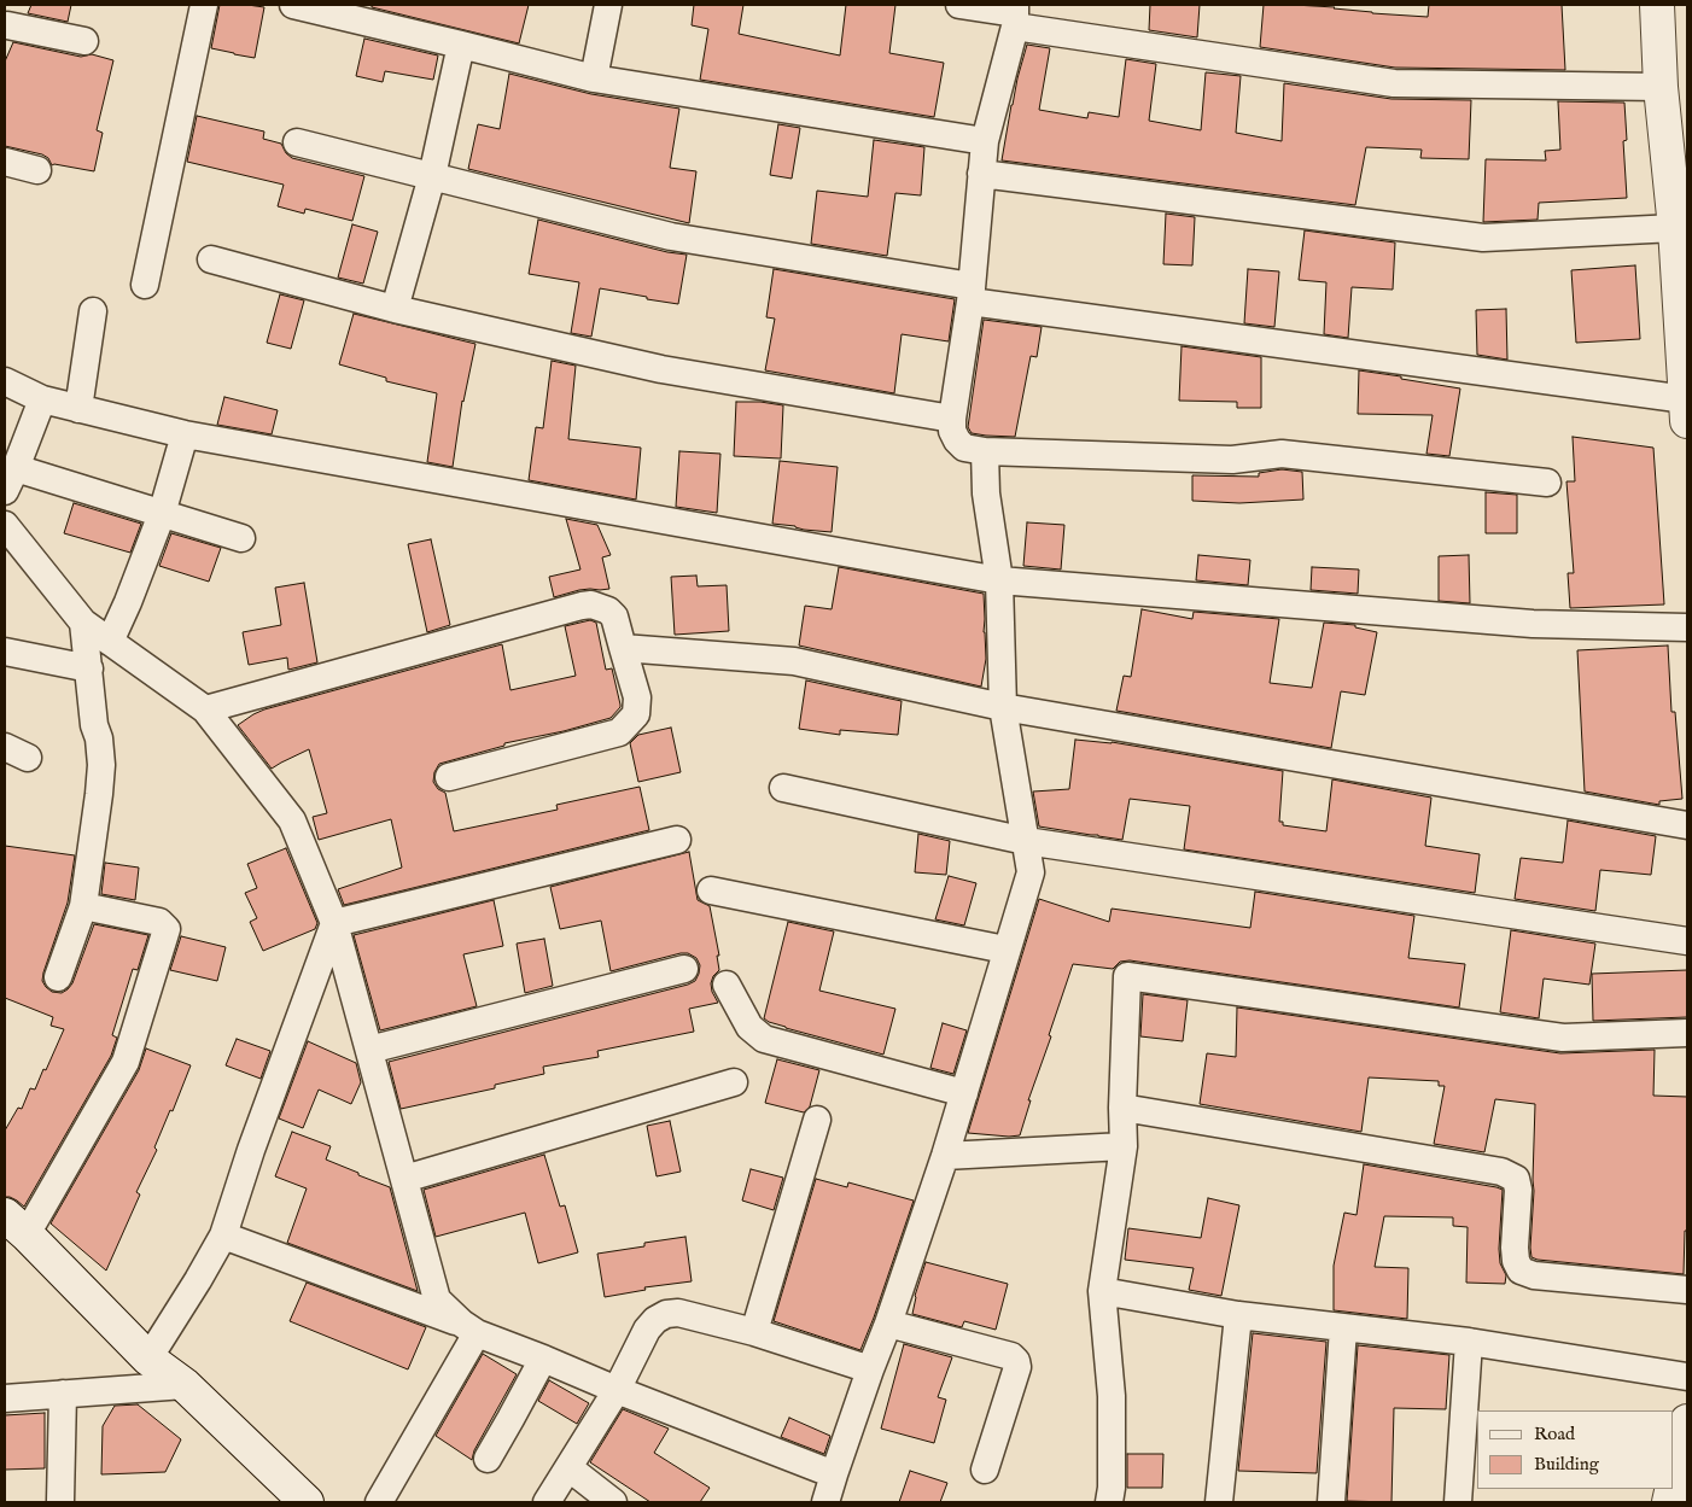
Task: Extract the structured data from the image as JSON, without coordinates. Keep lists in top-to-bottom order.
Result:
{
  "legend": ["Road", "Building"]
}
